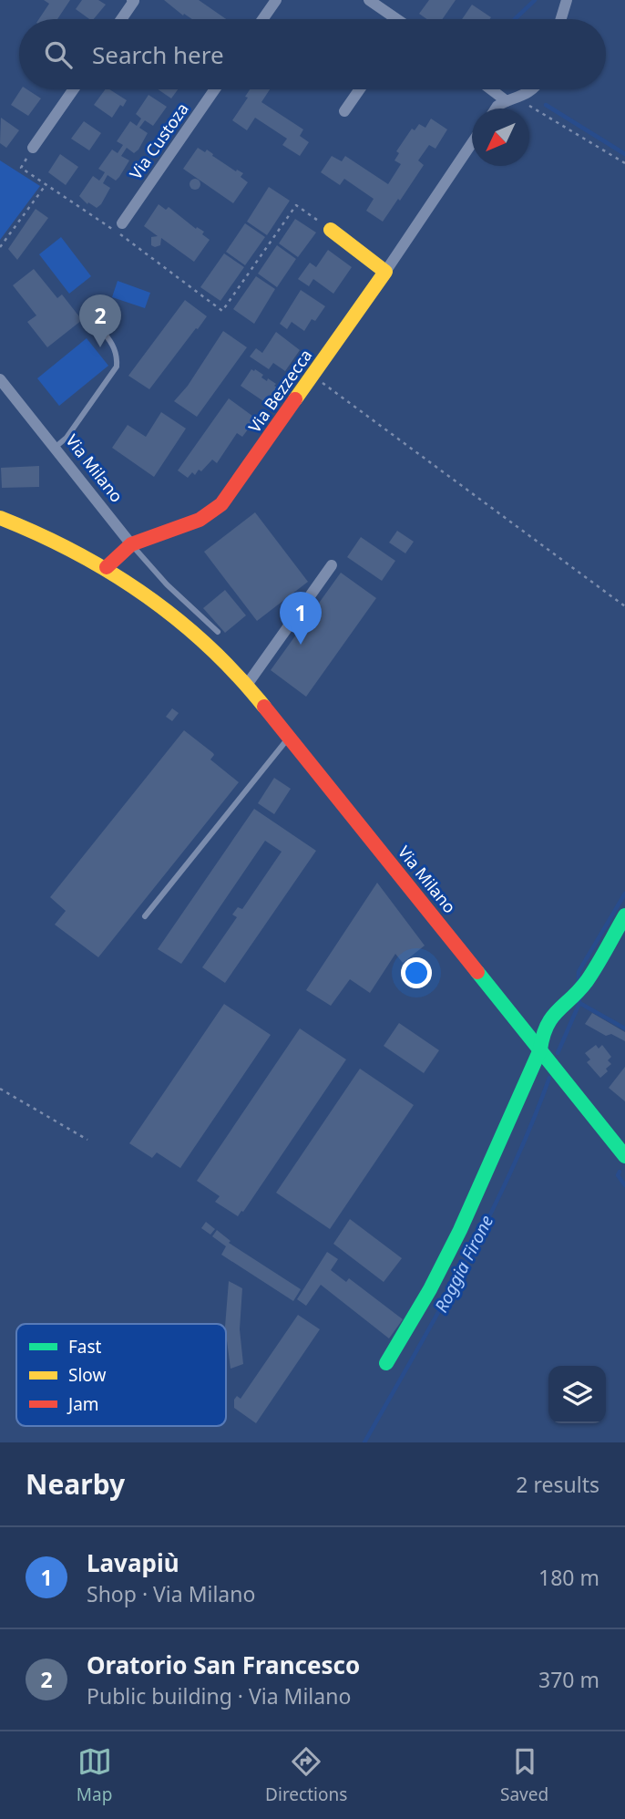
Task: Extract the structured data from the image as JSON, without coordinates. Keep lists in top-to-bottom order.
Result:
{
  "streets": {
    "street": ["Via Custoza", "Via Bezzecca", "Via Milano"]
  },
  "crossings": [
    ["Via Bezzecca", "Via Milano"]
  ],
  "water": ["Roggia Firone"],
  "legend": ["Fast", "Slow", "Jam"],
  "north": "bottom left",
  "page": {
    "search": "Search here",
    "pins": ["2", "1"],
    "heading": ["Nearby", "2 results"],
    "list": [
      {
        "mark": "1",
        "name": "Lavapiù",
        "note": "Shop · Via Milano",
        "value": "180 m"
      },
      {
        "mark": "2",
        "name": "Oratorio San Francesco",
        "note": "Public building · Via Milano",
        "value": "370 m"
      }
    ],
    "nav": ["Map", "Directions", "Saved"]
  }
}
